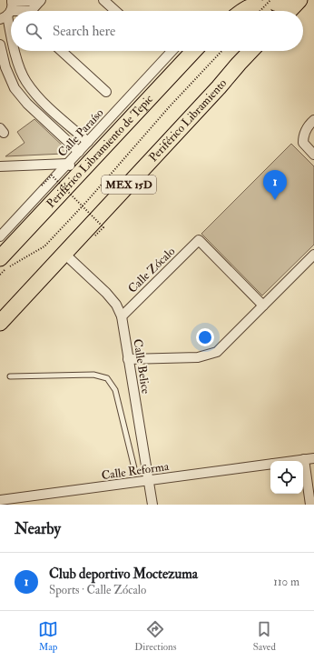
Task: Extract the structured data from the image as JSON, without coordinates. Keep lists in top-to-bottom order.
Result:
{
  "streets": {
    "highway": ["Periférico Libramiento", "Periférico Libramiento de Tepic", "MEX 15D"],
    "street": [
      "Calle Paraíso",
      "Calle Zócalo",
      "Calle Belice",
      "Calle Reforma"
    ]
  },
  "crossings": [
    ["Periférico Libramiento", "Calle Belice"],
    ["Calle Zócalo", "Calle Belice"],
    ["Calle Belice", "Calle Reforma"]
  ],
  "page": {
    "search": "Search here",
    "pins": "1",
    "heading": "Nearby",
    "list": [
      {
        "mark": "1",
        "name": "Club deportivo Moctezuma",
        "note": "Sports · Calle Zócalo",
        "value": "110 m"
      }
    ],
    "nav": ["Map", "Directions", "Saved"]
  }
}
